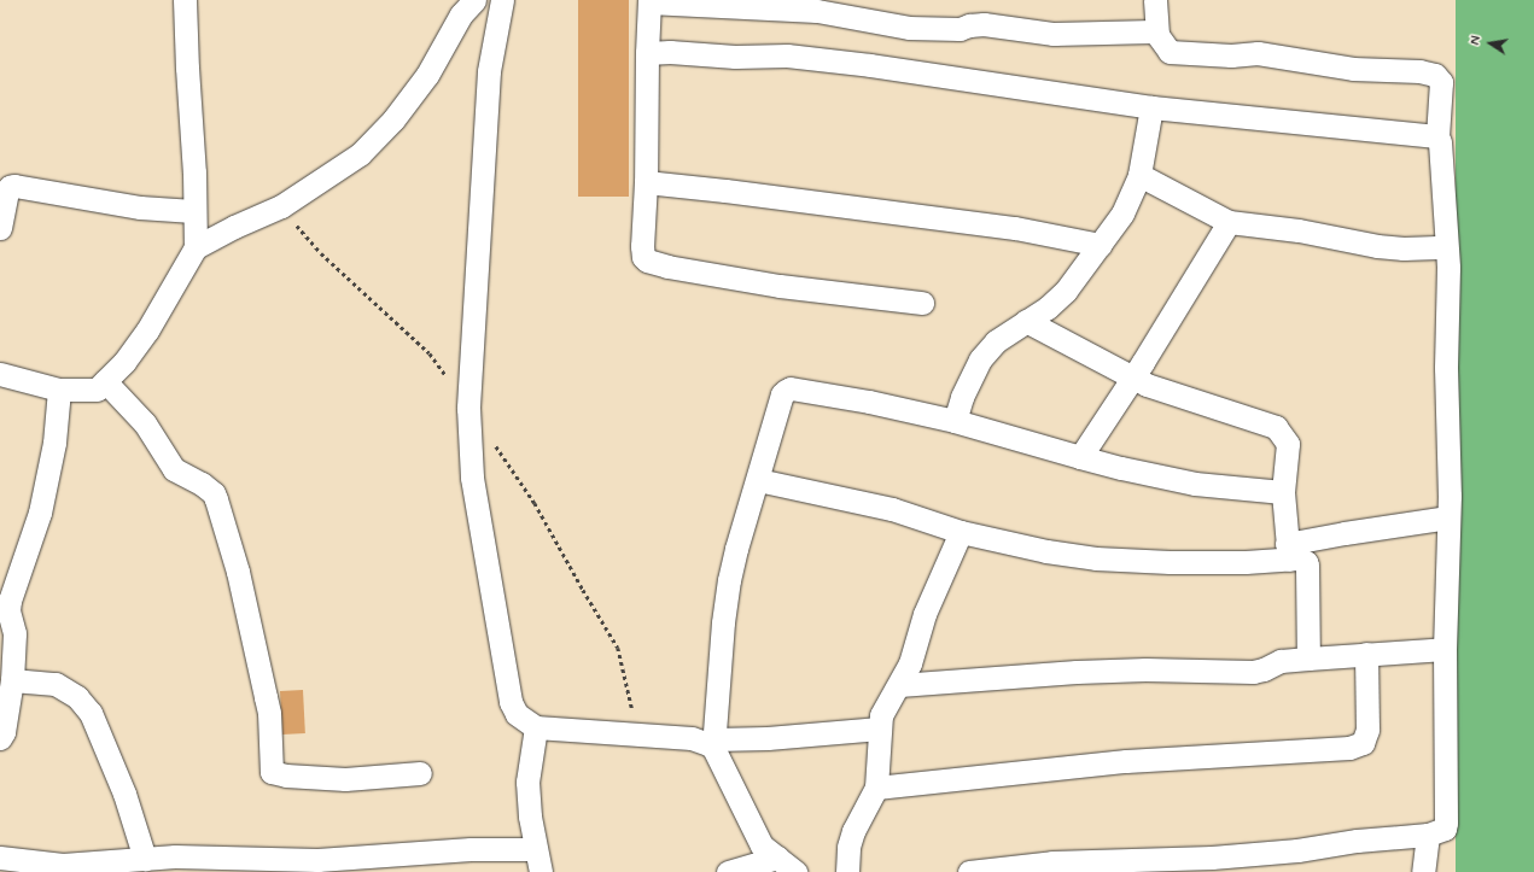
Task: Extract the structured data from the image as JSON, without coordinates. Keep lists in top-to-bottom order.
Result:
{
  "north": "left"
}
